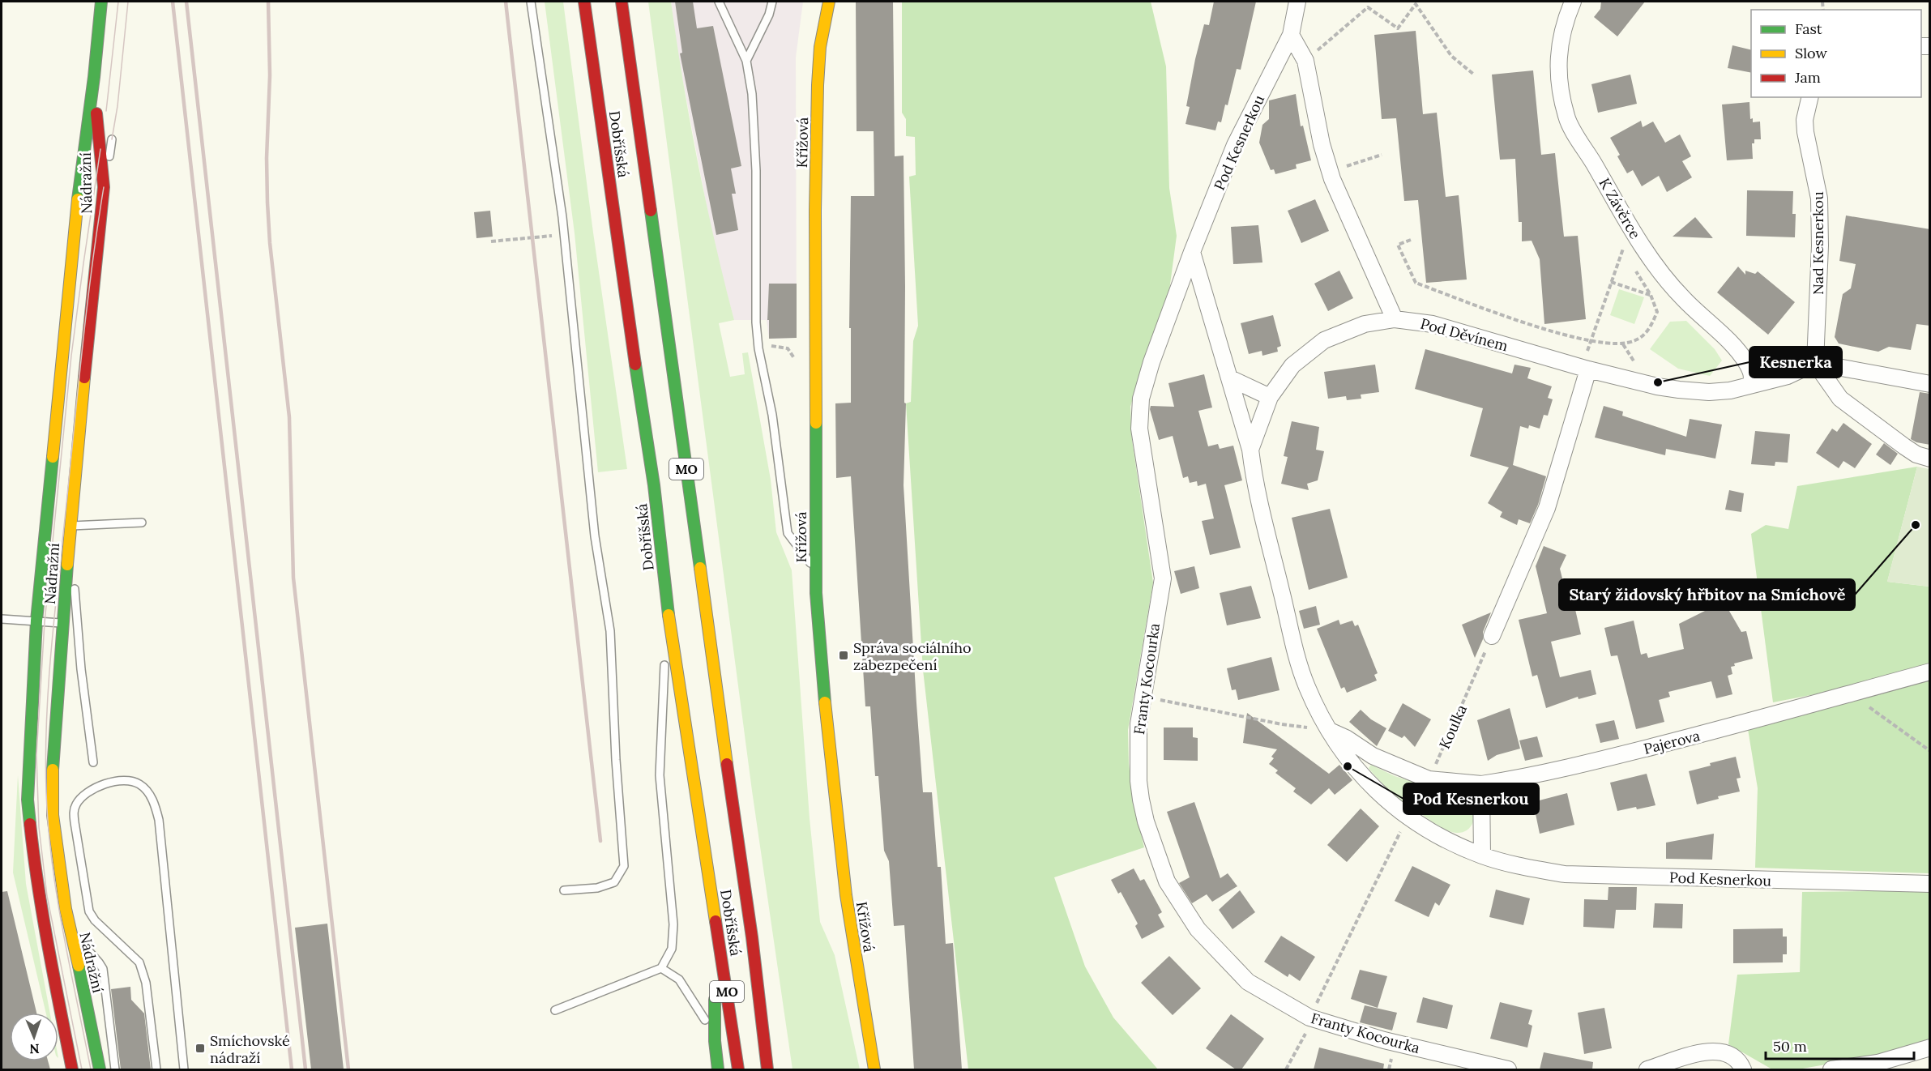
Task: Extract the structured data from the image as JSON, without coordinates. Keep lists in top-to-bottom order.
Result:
{
  "streets": {
    "main road": [
      "Křížová",
      "Dobříšská",
      "Nádražní",
      "MO"
    ],
    "street": [
      "Pod Kesnerkou",
      "K Závěrce",
      "Nad Kesnerkou",
      "Pod Děvínem",
      "Franty Kocourka",
      "Pajerova"
    ],
    "path": ["Koulka"]
  },
  "crossings": [
    ["Pod Kesnerkou", "Pod Děvínem"],
    ["Pod Kesnerkou", "Franty Kocourka"],
    ["K Závěrce", "Pod Děvínem"],
    ["Nad Kesnerkou", "Pod Děvínem"]
  ],
  "places": {
    "other": ["Kesnerka", "Starý židovský hřbitov na Smíchově", "Pod Kesnerkou"],
    "transit": ["Správa sociálního zabezpečení", "Smíchovské nádraží"]
  },
  "legend": ["Fast", "Slow", "Jam"],
  "scale_bar": "50 m",
  "north": "bottom"
}
